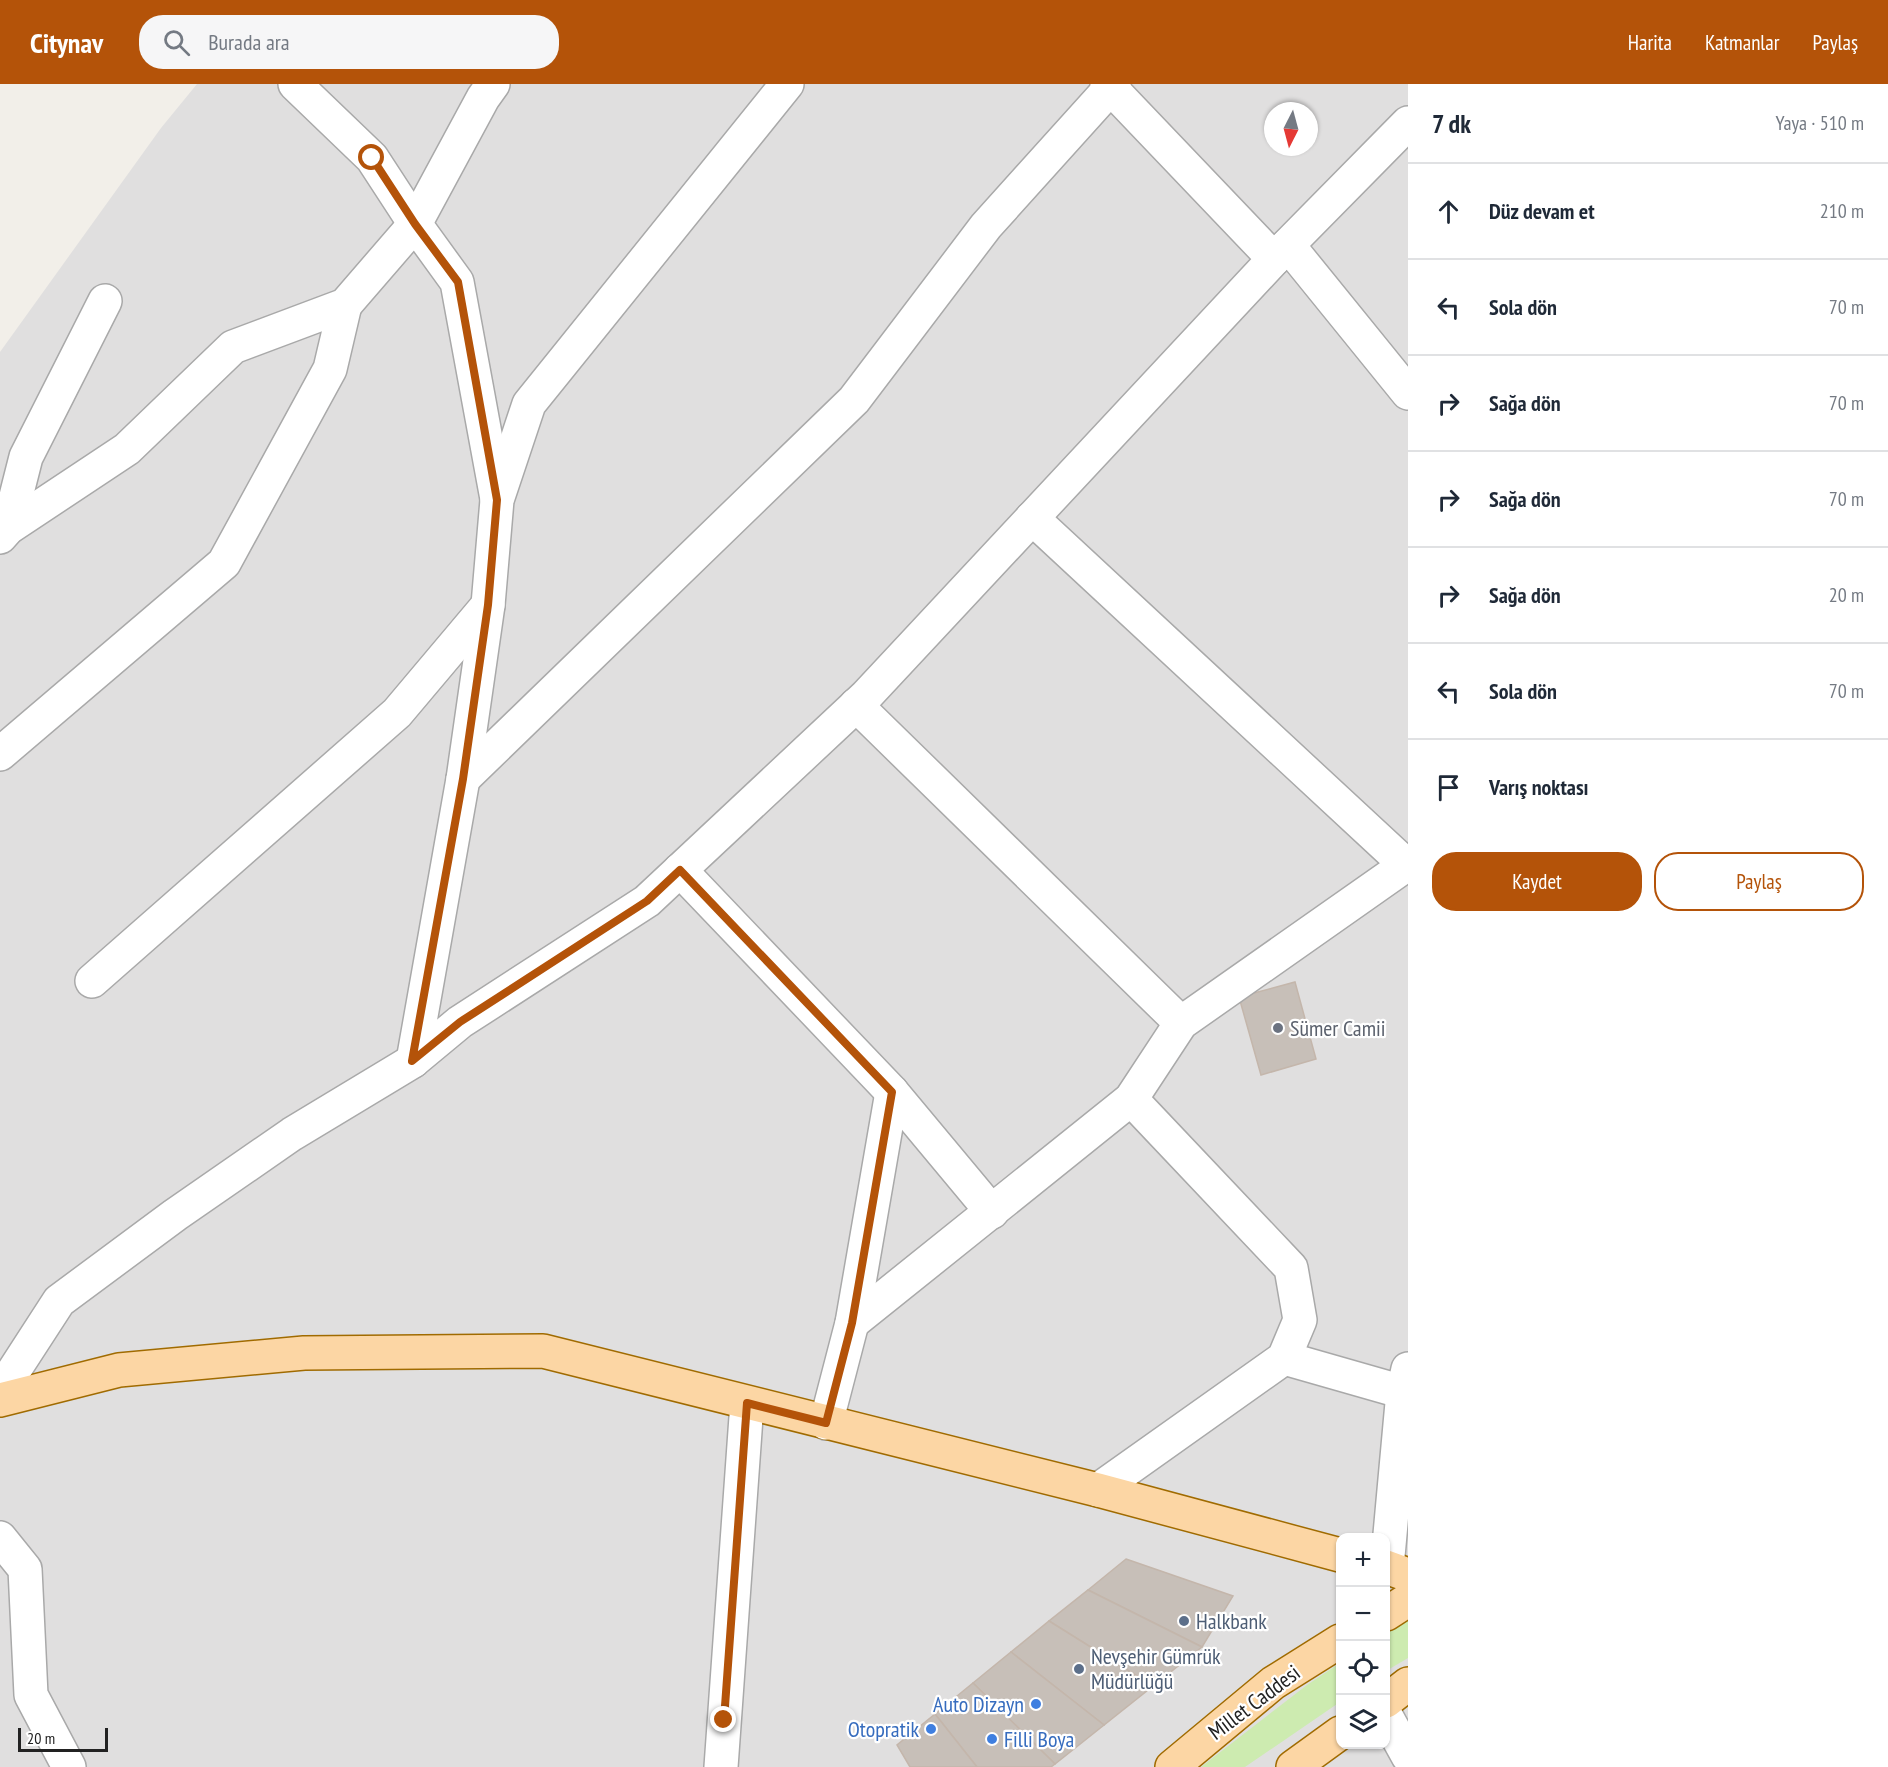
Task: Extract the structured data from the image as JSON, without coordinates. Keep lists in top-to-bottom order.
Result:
{
  "streets": {
    "main road": ["Millet Caddesi"]
  },
  "places": [
    "Sümer Camii",
    "Halkbank",
    "Nevşehir Gümrük Müdürlüğü",
    "Auto Dizayn",
    "Otopratik",
    "Filli Boya"
  ],
  "scale_bar": "20 m",
  "north": "bottom",
  "page": {
    "header": "Citynav",
    "search": "Burada ara",
    "nav": ["Harita", "Katmanlar", "Paylaş"],
    "heading": ["7 dk", "Yaya · 510 m"],
    "list": [
      ["Düz devam et", "210 m"],
      ["Sola dön", "70 m"],
      ["Sağa dön", "70 m"],
      ["Sağa dön", "70 m"],
      ["Sağa dön", "20 m"],
      ["Sola dön", "70 m"],
      "Varış noktası"
    ],
    "buttons": ["Kaydet", "Paylaş"],
    "map_buttons": ["+", "−"],
    "scale": "20 m"
  }
}
